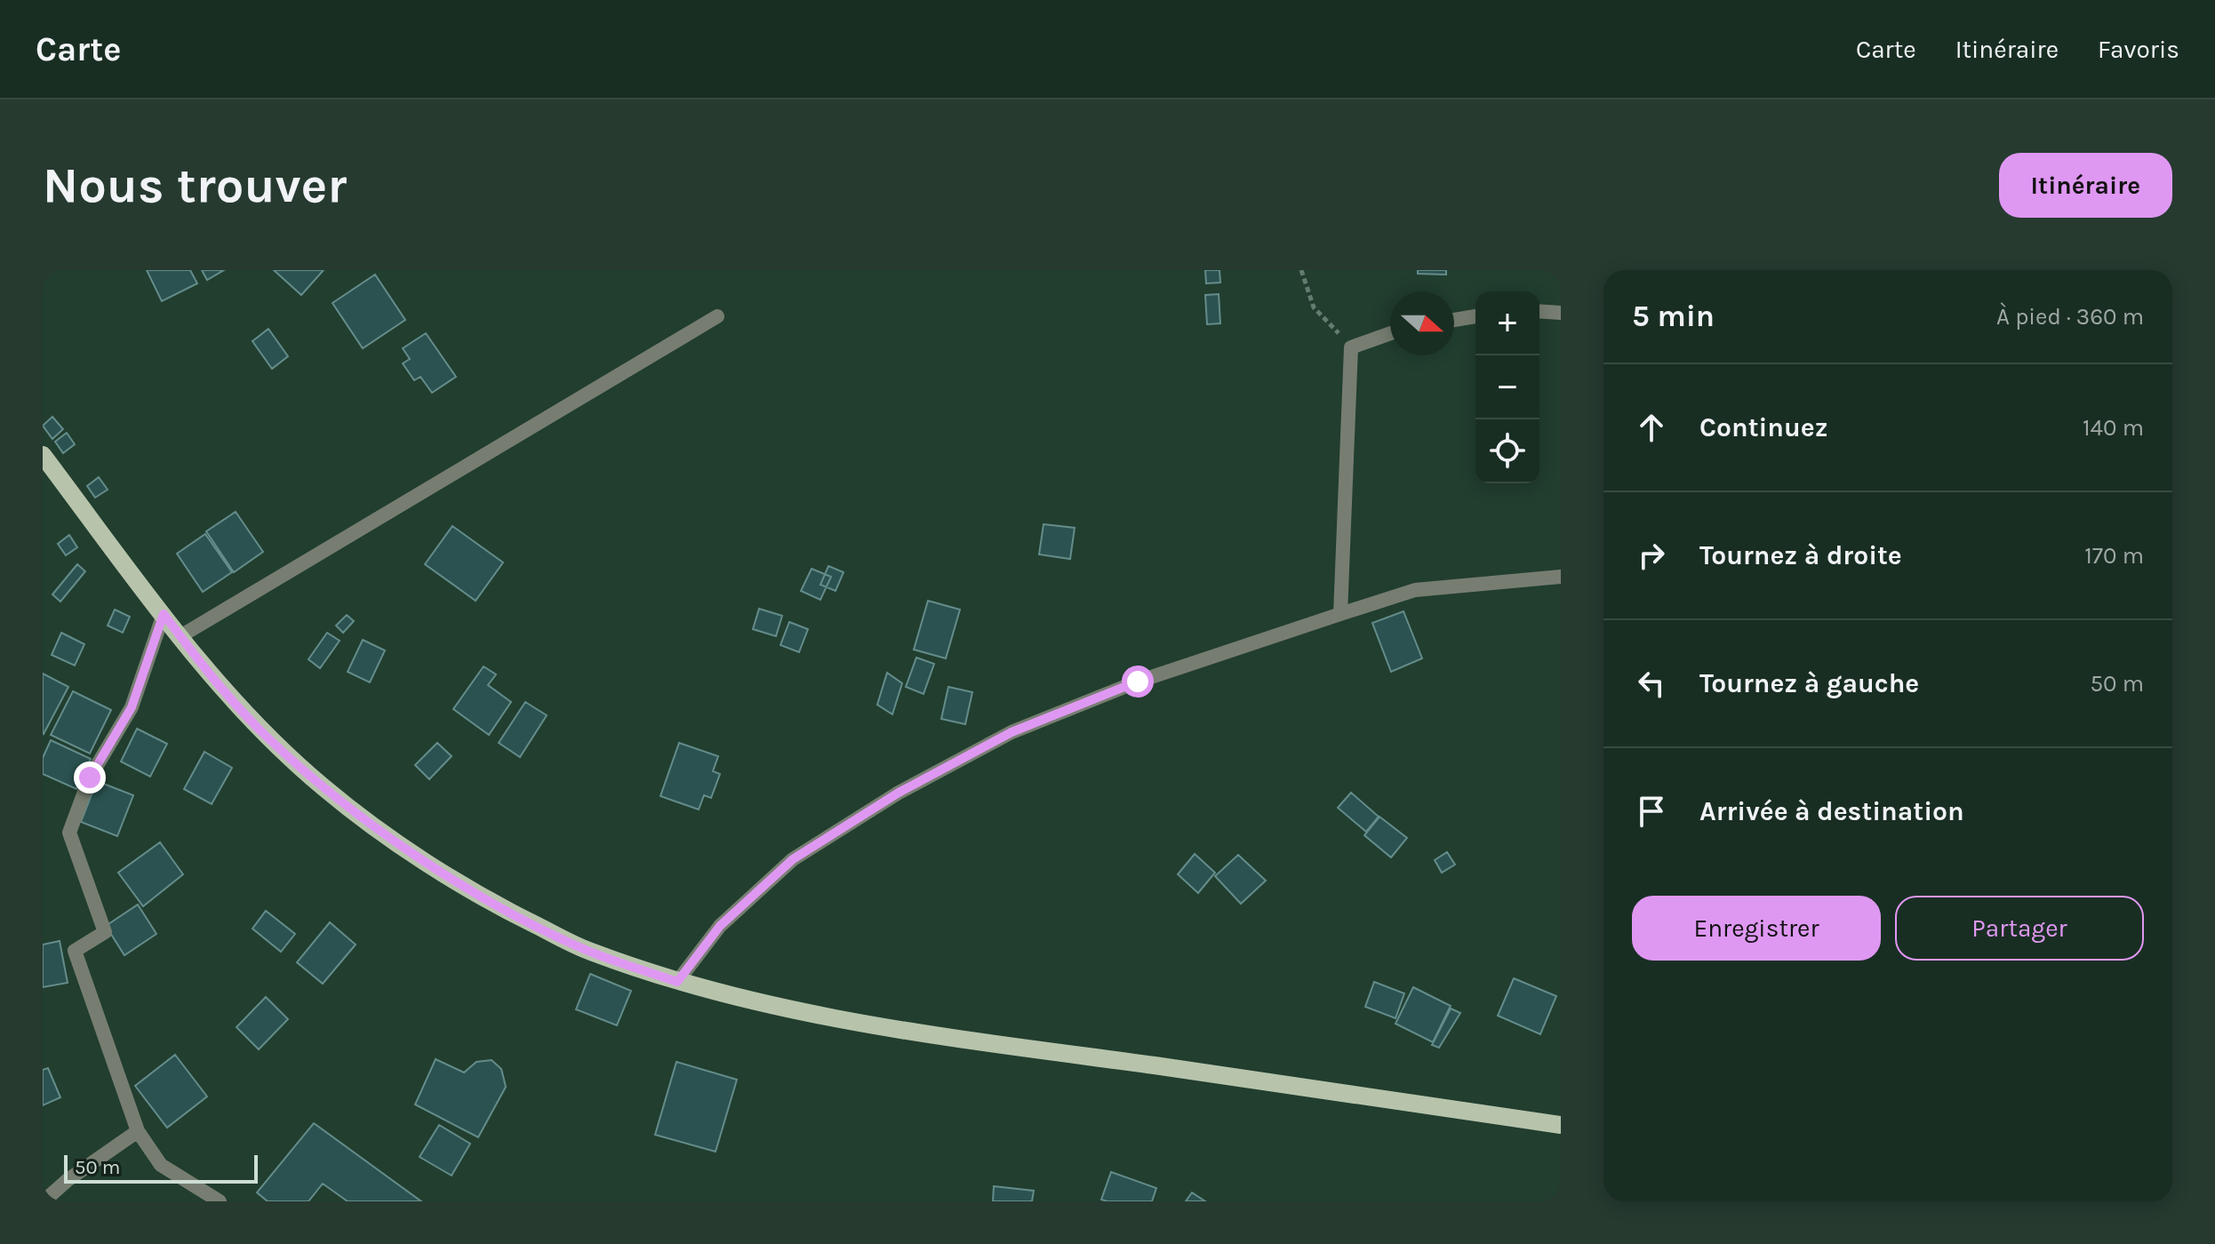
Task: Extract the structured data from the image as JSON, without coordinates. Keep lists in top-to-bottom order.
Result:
{
  "scale_bar": "50 m",
  "north": "right",
  "page": {
    "header": "Carte",
    "nav": ["Carte", "Itinéraire", "Favoris"],
    "buttons": [
      "Itinéraire",
      ["Enregistrer", "Partager"]
    ],
    "title": "Nous trouver",
    "heading": ["5 min", "À pied · 360 m"],
    "map_buttons": ["+", "−"],
    "list": [
      ["Continuez", "140 m"],
      ["Tournez à droite", "170 m"],
      ["Tournez à gauche", "50 m"],
      "Arrivée à destination"
    ],
    "scale": "50 m"
  }
}
